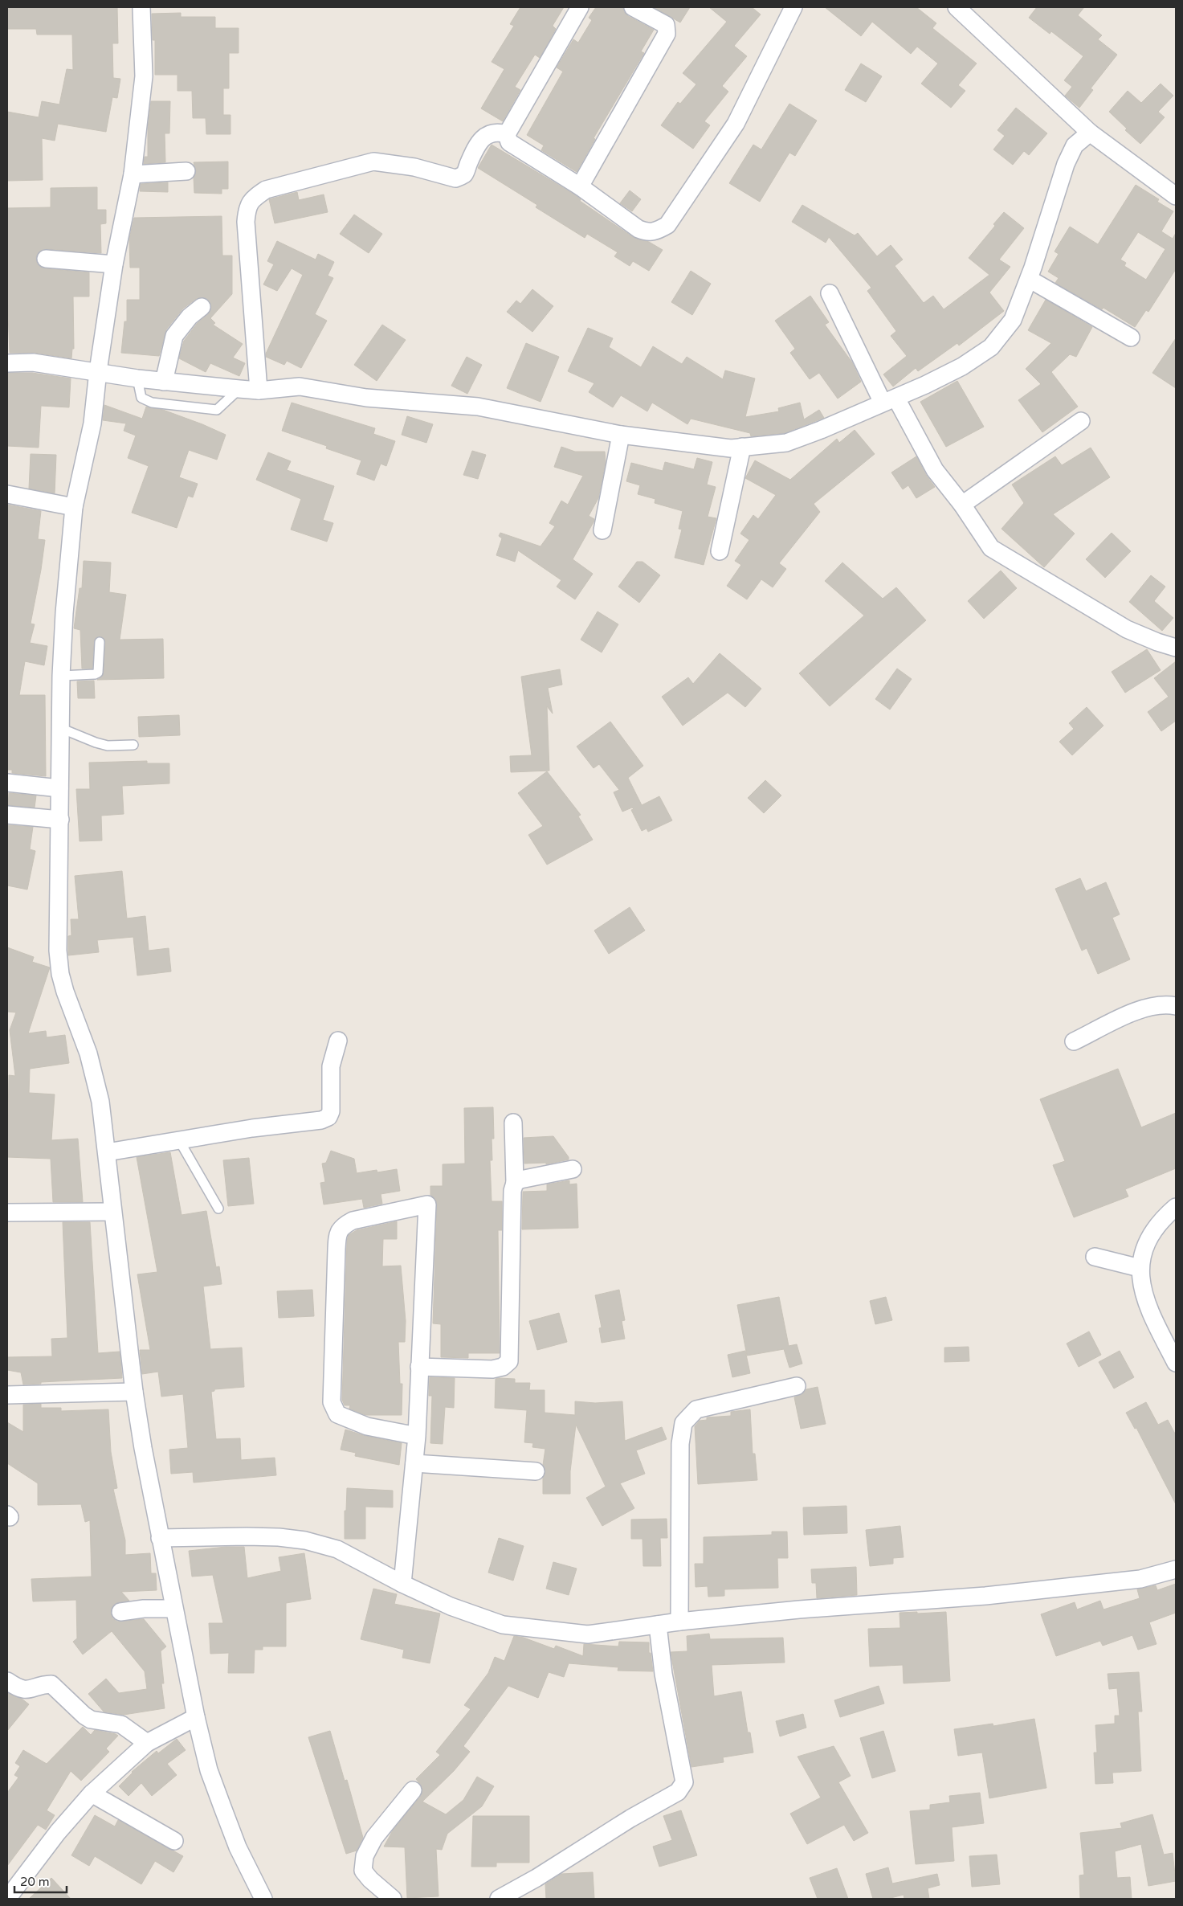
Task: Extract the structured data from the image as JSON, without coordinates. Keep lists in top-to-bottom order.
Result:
{
  "scale_bar": "20 m"
}
